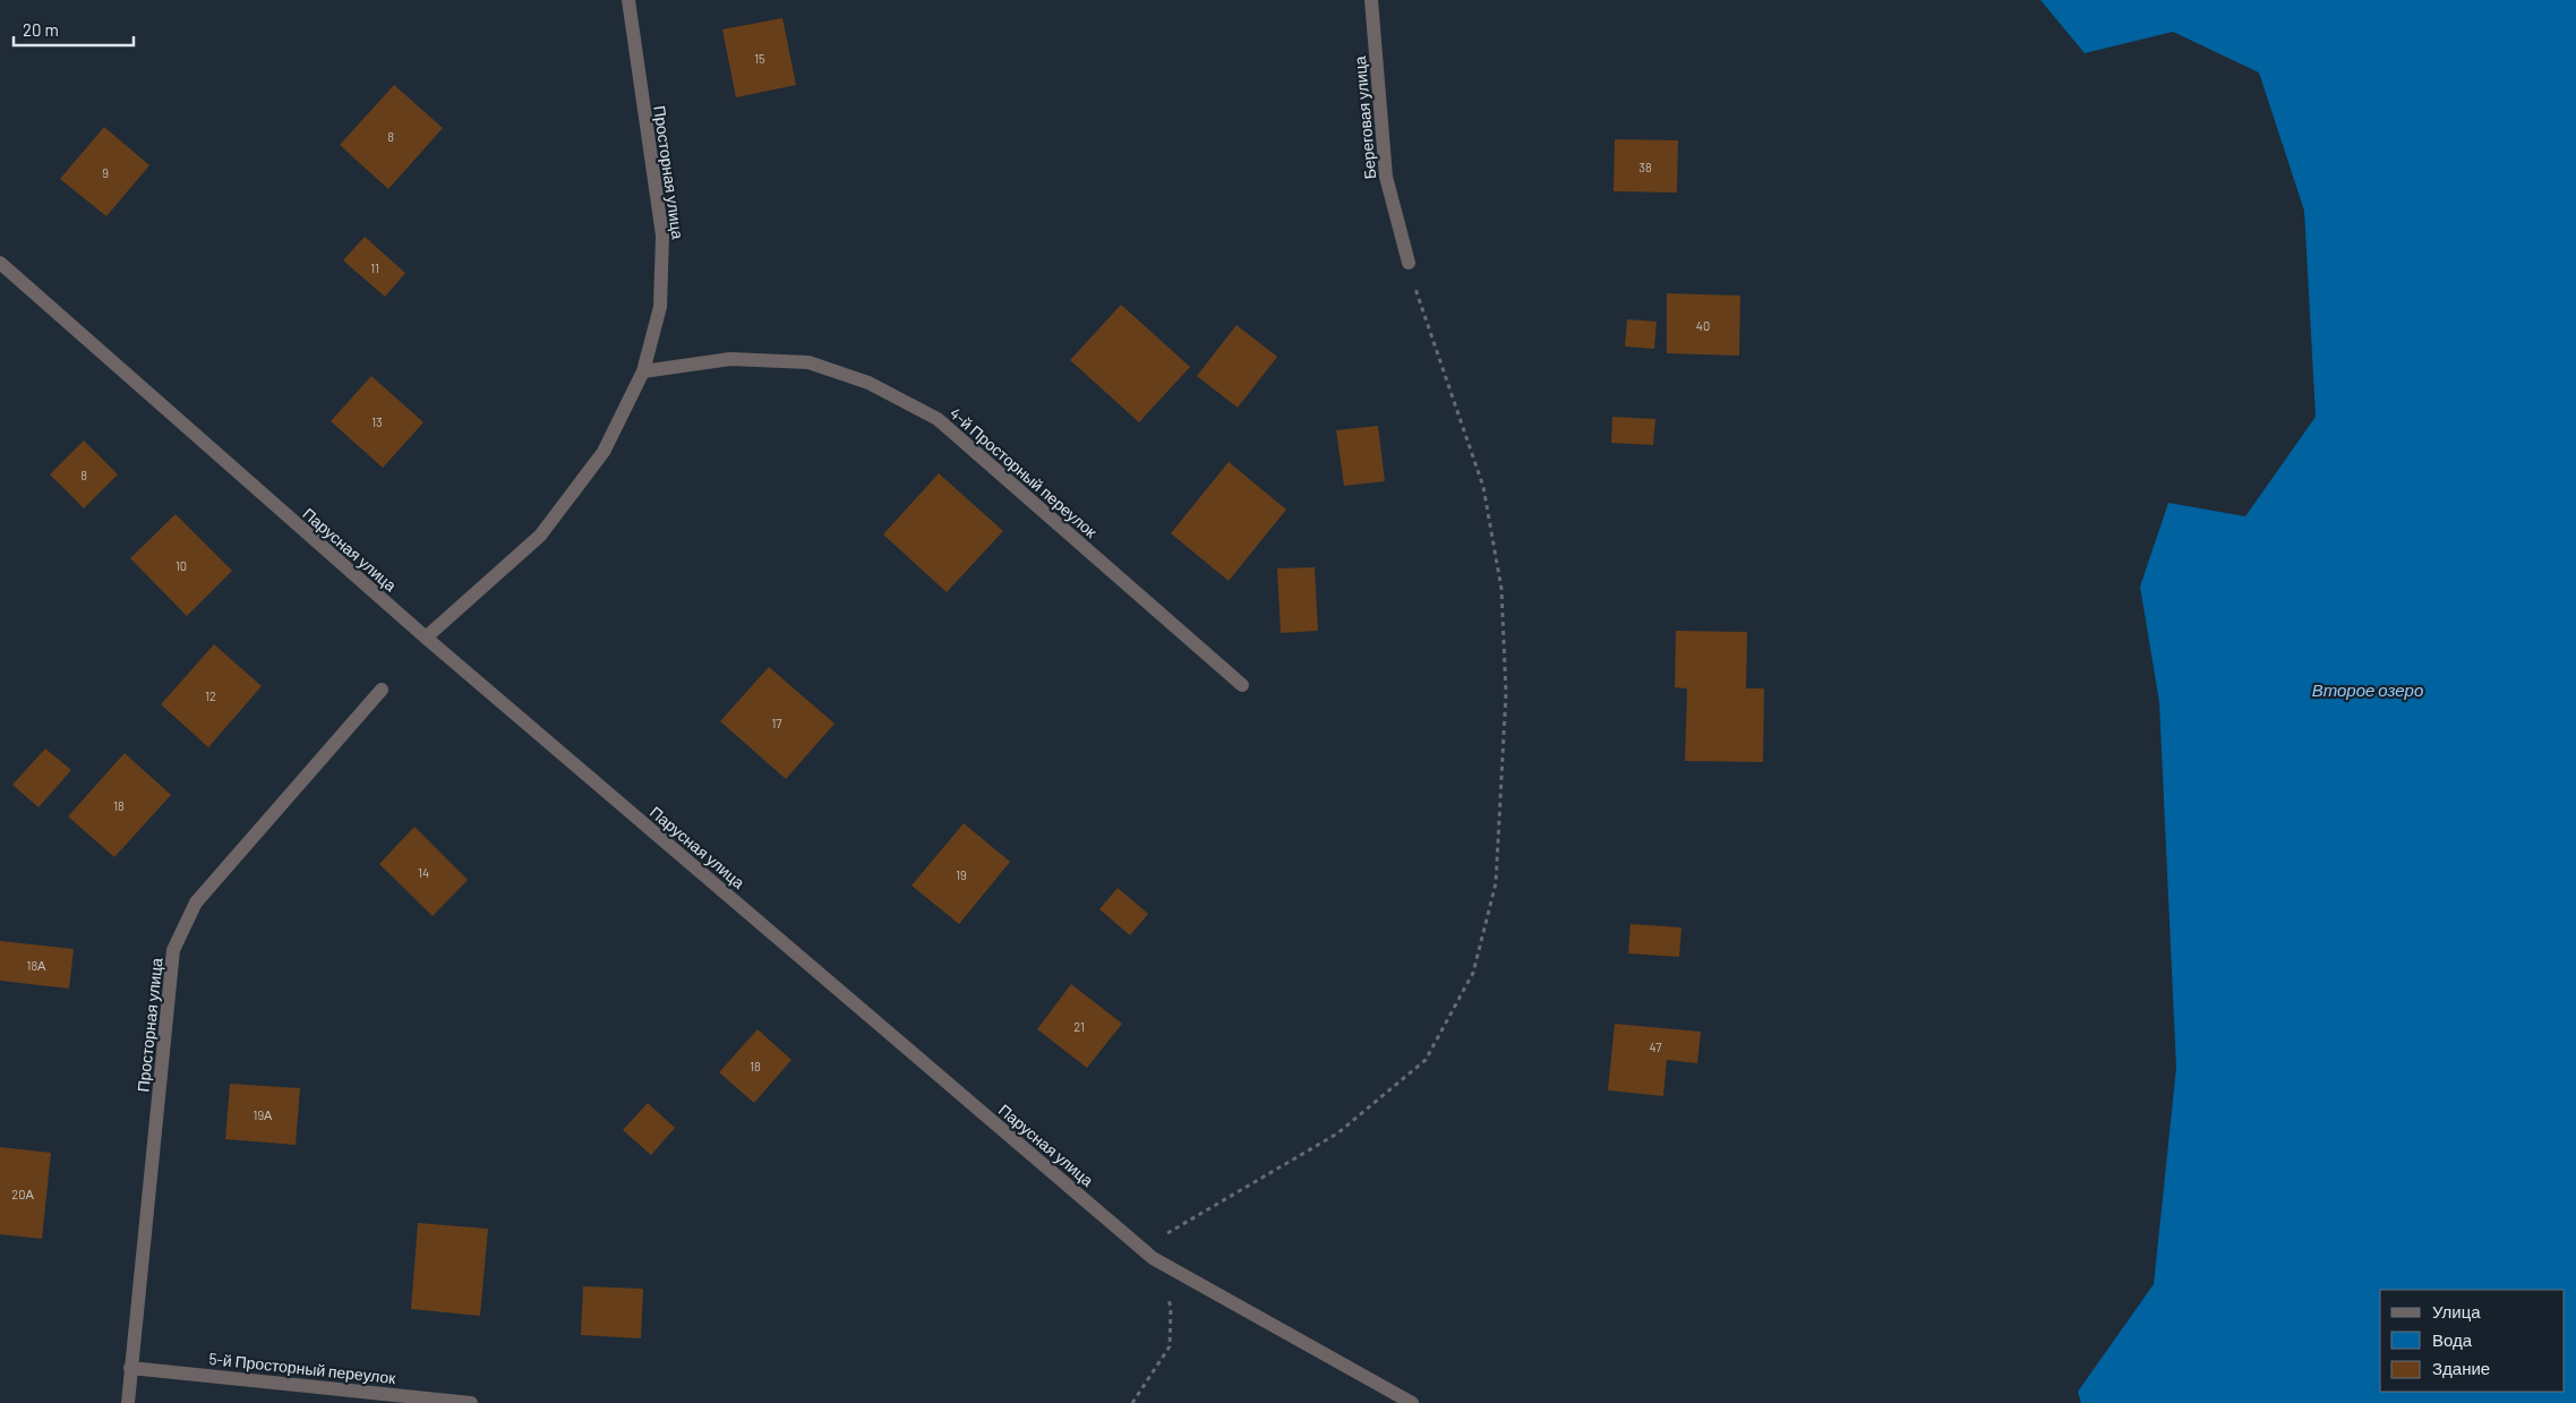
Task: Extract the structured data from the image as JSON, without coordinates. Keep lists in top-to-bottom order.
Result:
{
  "streets": {
    "street": [
      "Береговая улица",
      "Просторная улица",
      "4-й Просторный переулок",
      "Парусная улица",
      "5-й Просторный переулок"
    ]
  },
  "crossings": [
    ["Просторная улица", "4-й Просторный переулок"],
    ["Просторная улица", "Парусная улица"],
    ["Просторная улица", "5-й Просторный переулок"]
  ],
  "water": ["Второе озеро"],
  "house_numbers": [
    "15",
    "8",
    "38",
    "9",
    "11",
    "40",
    "13",
    "8",
    "10",
    "12",
    "17",
    "18",
    "14",
    "19",
    "18А",
    "21",
    "47",
    "18",
    "19А",
    "20А"
  ],
  "legend": ["Улица", "Вода", "Здание"],
  "scale_bar": "20 m"
}
